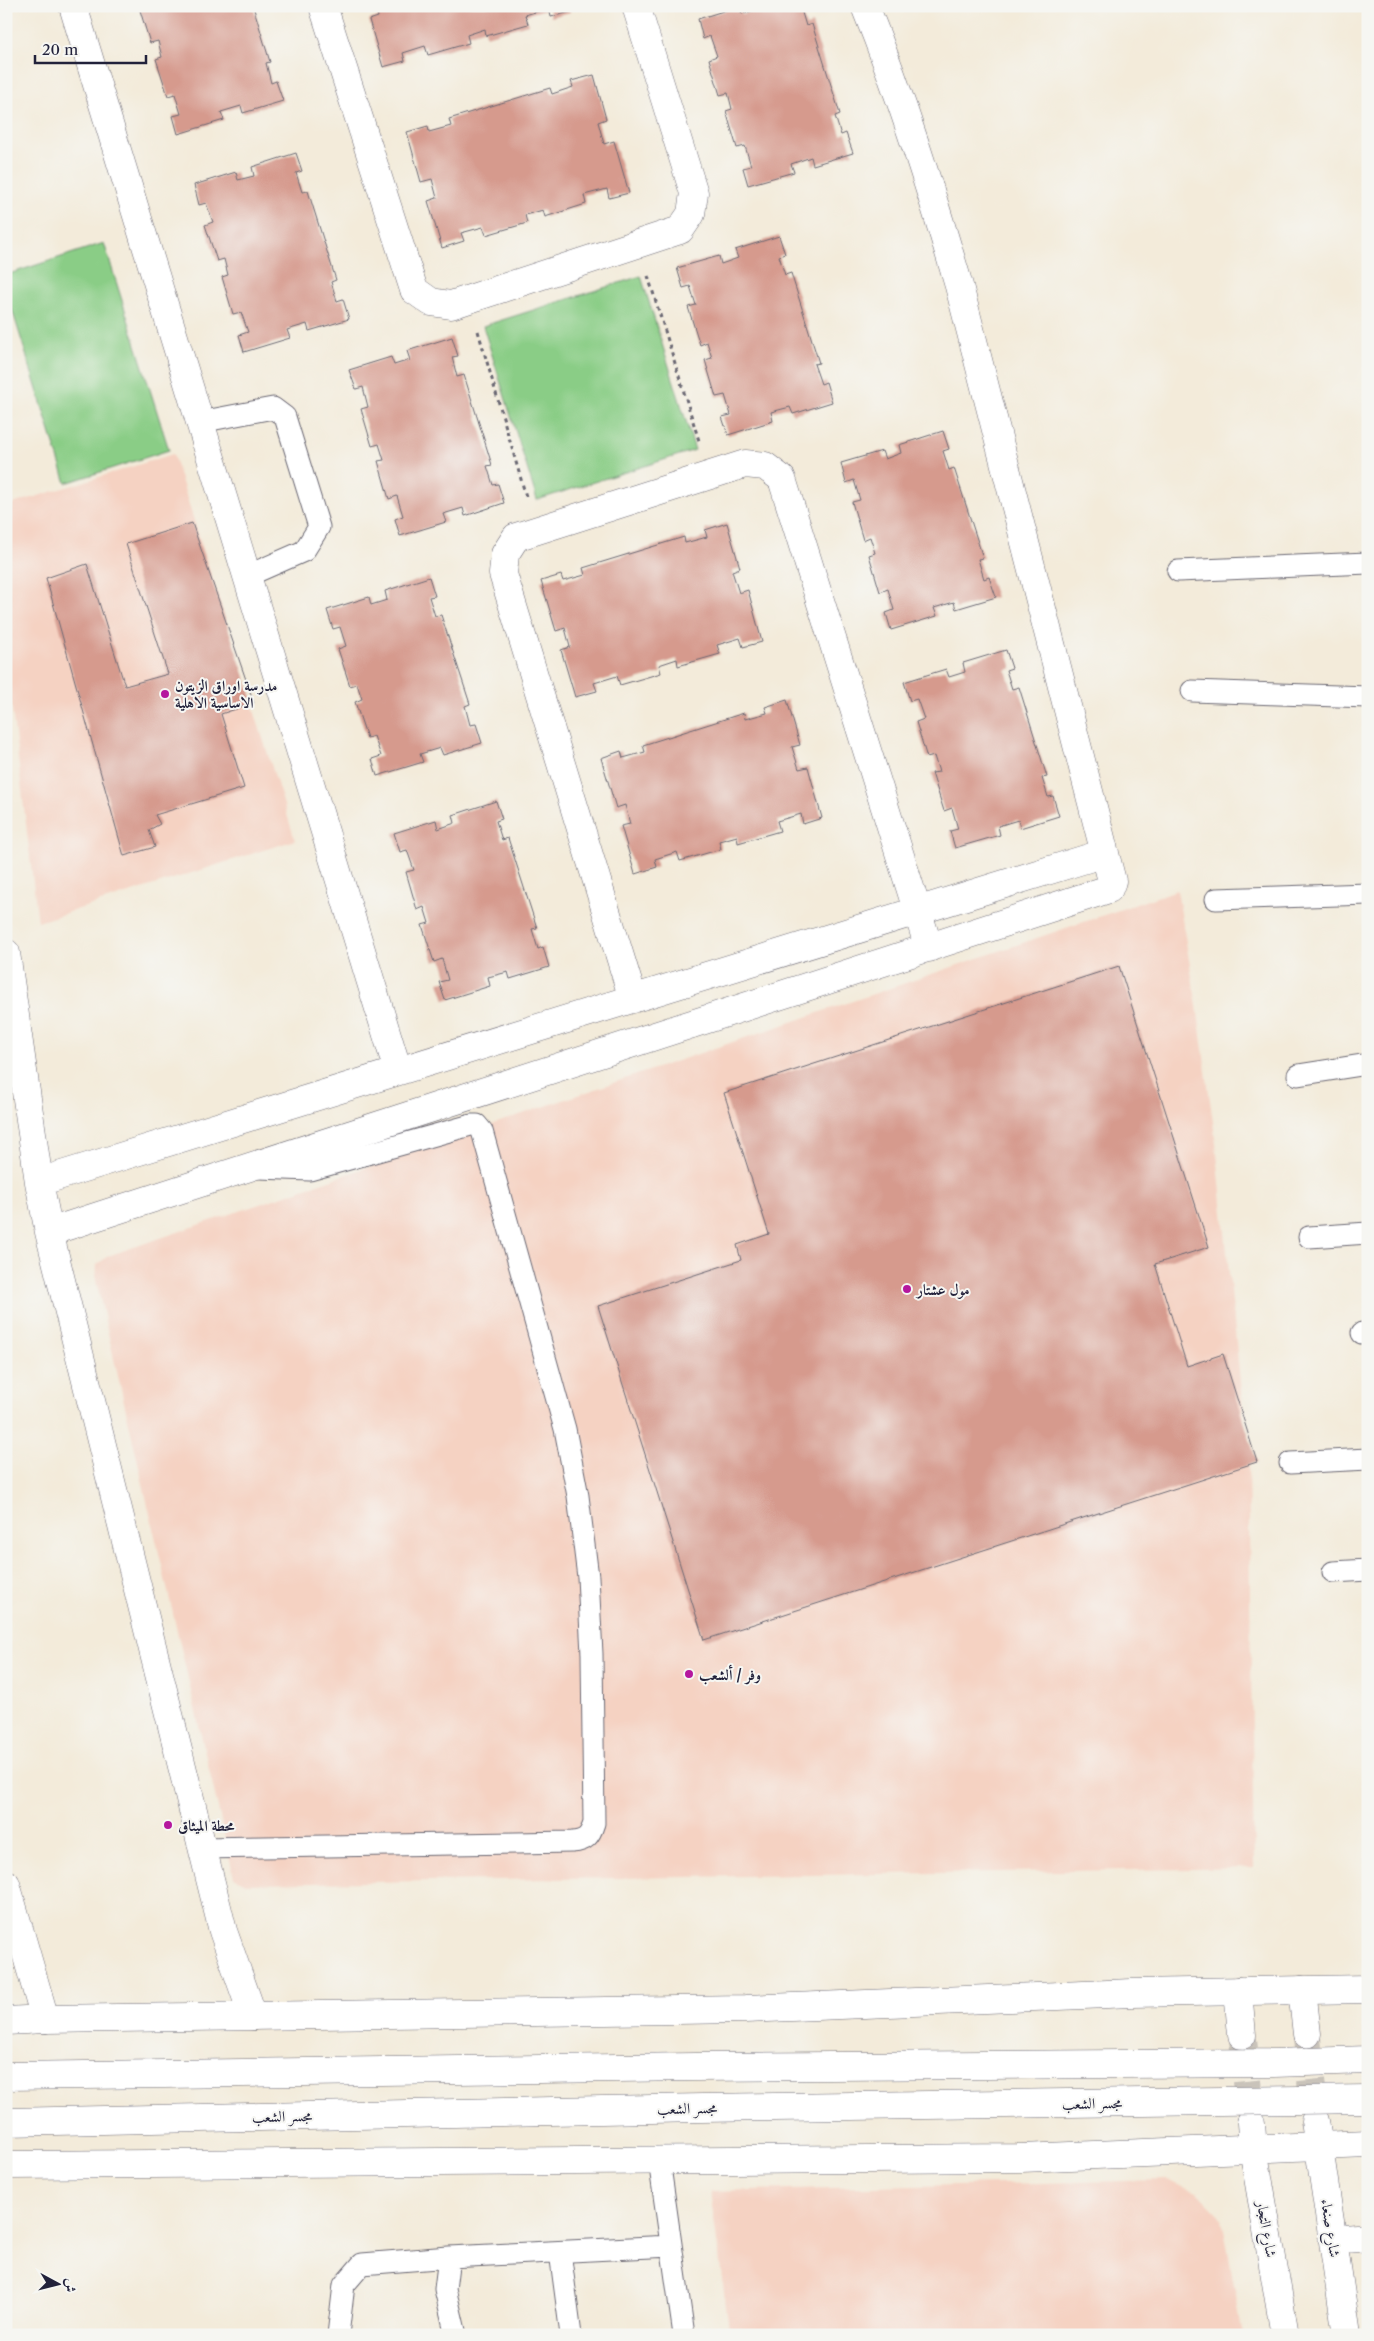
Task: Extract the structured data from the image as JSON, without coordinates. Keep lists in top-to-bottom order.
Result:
{
  "streets": {
    "main road": ["مجسر الشعب", "شارع صنعاء", "شارع التجار"]
  },
  "places": [
    "مدرسة اوراق الزيتون الاساسية الاهلية",
    "مول عشتار",
    "وفر / ألشعب",
    "محطة الميثاق"
  ],
  "scale_bar": "20 m",
  "north": "right"
}
